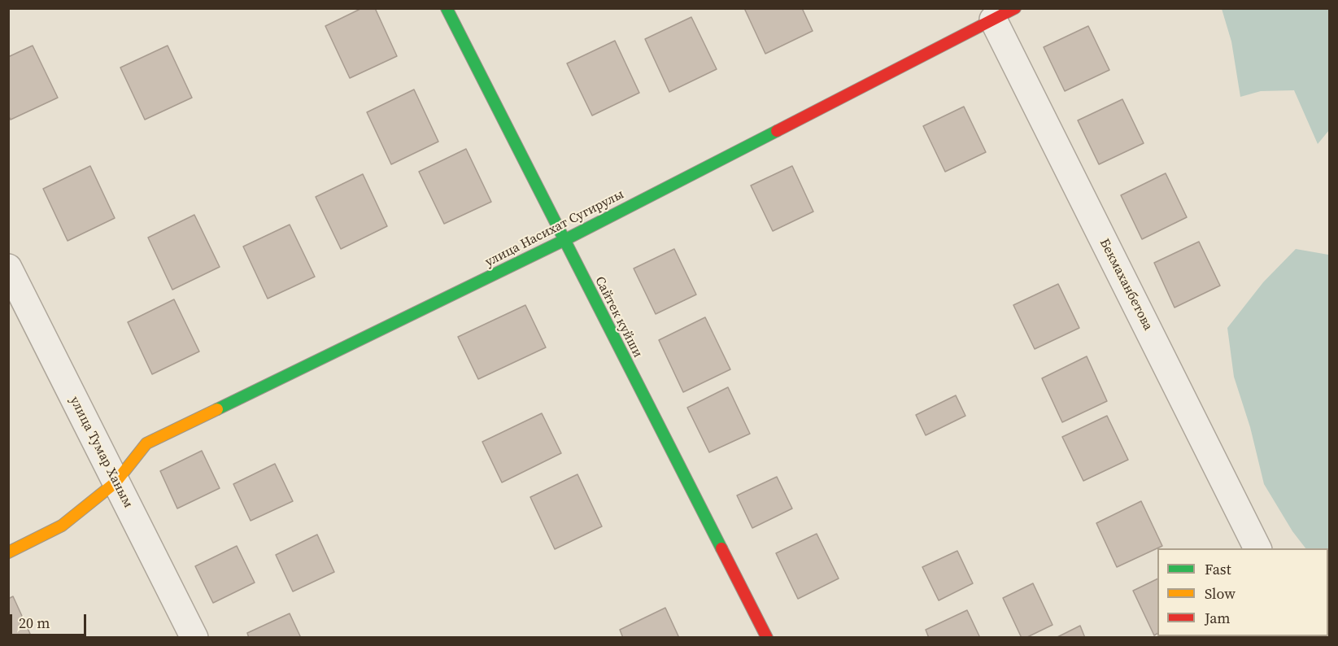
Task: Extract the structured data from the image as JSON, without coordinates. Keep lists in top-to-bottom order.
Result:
{
  "streets": {
    "street": [
      "улица Насихат Сугирулы",
      "Бекмаханбетова",
      "Сайтек куйши",
      "улица Тумар Ханым"
    ]
  },
  "crossings": [
    ["улица Насихат Сугирулы", "Бекмаханбетова"],
    ["улица Насихат Сугирулы", "Сайтек куйши"],
    ["улица Насихат Сугирулы", "улица Тумар Ханым"]
  ],
  "legend": ["Fast", "Slow", "Jam"],
  "scale_bar": "20 m"
}
